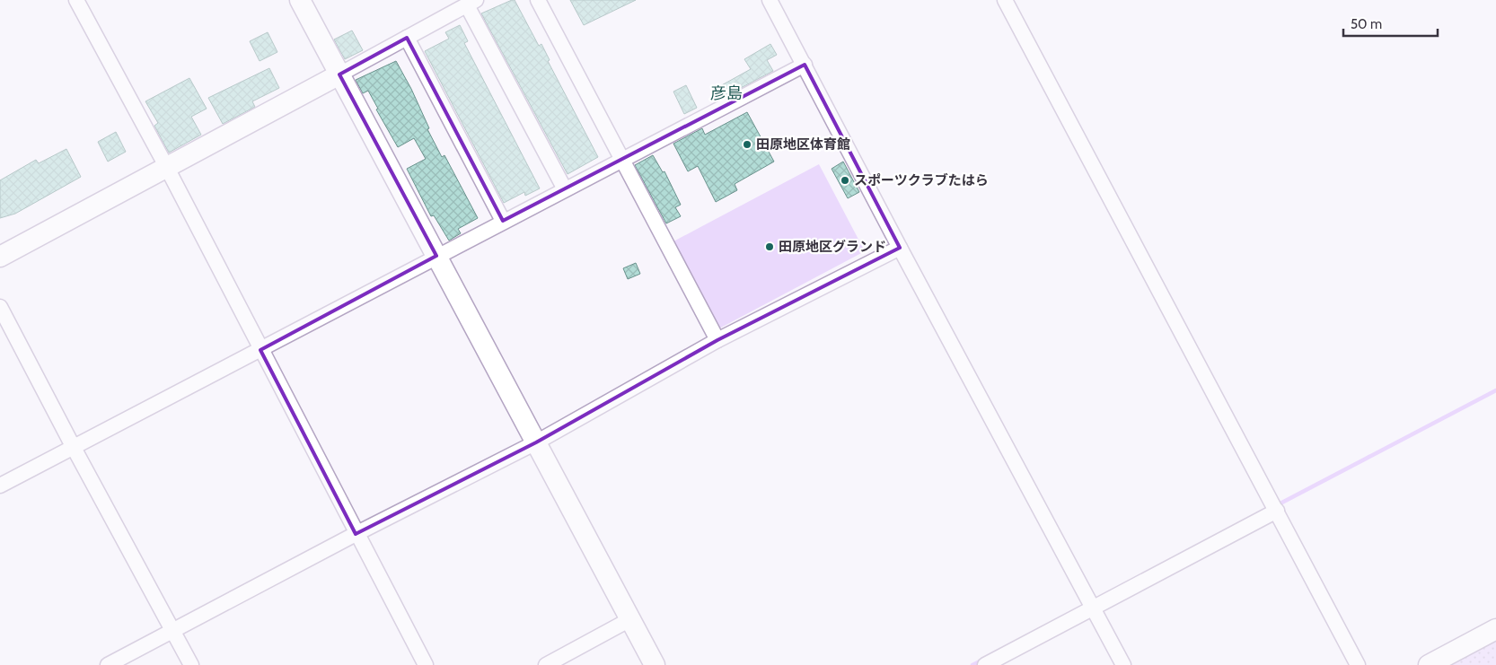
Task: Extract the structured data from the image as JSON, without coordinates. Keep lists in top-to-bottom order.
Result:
{
  "districts": ["彦島"],
  "places": ["田原地区体育館", "スポーツクラブたはら", "田原地区グランド"],
  "scale_bar": "50 m"
}
